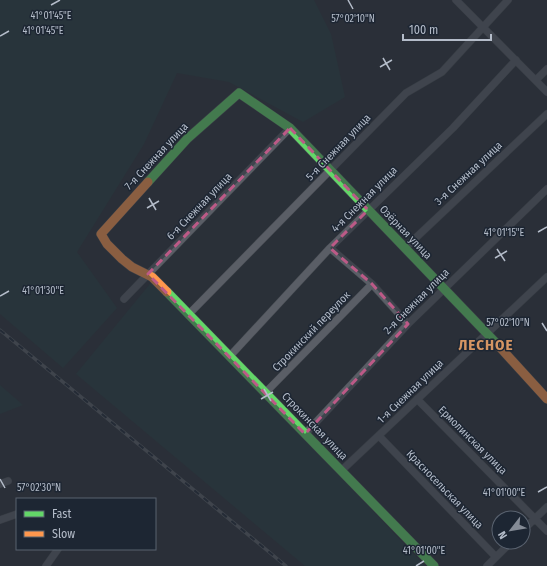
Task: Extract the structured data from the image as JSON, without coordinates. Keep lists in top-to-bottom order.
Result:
{
  "streets": {
    "street": [
      "5-я Снежная улица",
      "7-я Снежная улица",
      "3-я Снежная улица",
      "4-я Снежная улица",
      "6-я Снежная улица",
      "Озёрная улица",
      "2-я Снежная улица",
      "Строкинский переулок",
      "1-я Снежная улица",
      "Строкинская улица",
      "Ермолинская улица",
      "Красносельская улица"
    ]
  },
  "crossings": [
    ["5-я Снежная улица", "Озёрная улица"],
    ["5-я Снежная улица", "Строкинская улица"],
    ["7-я Снежная улица", "Озёрная улица"],
    ["7-я Снежная улица", "Строкинская улица"],
    ["3-я Снежная улица", "Озёрная улица"],
    ["4-я Снежная улица", "Озёрная улица"],
    ["4-я Снежная улица", "Строкинская улица"],
    ["6-я Снежная улица", "Озёрная улица"],
    ["6-я Снежная улица", "Строкинская улица"],
    ["Озёрная улица", "2-я Снежная улица"],
    ["Озёрная улица", "1-я Снежная улица"],
    ["2-я Снежная улица", "Строкинская улица"],
    ["Строкинский переулок", "Строкинская улица"],
    ["1-я Снежная улица", "Строкинская улица"],
    ["1-я Снежная улица", "Ермолинская улица"],
    ["1-я Снежная улица", "Красносельская улица"]
  ],
  "districts": ["ЛЕСНОЕ"],
  "legend": ["Fast", "Slow"],
  "scale_bar": "100 m",
  "north": "bottom left",
  "coordinates": [
    "41°01'45\"E",
    "57°02'10\"N",
    "41°01'15\"E",
    "41°01'30\"E",
    "57°02'30\"N",
    "41°01'00\"E"
  ]
}
